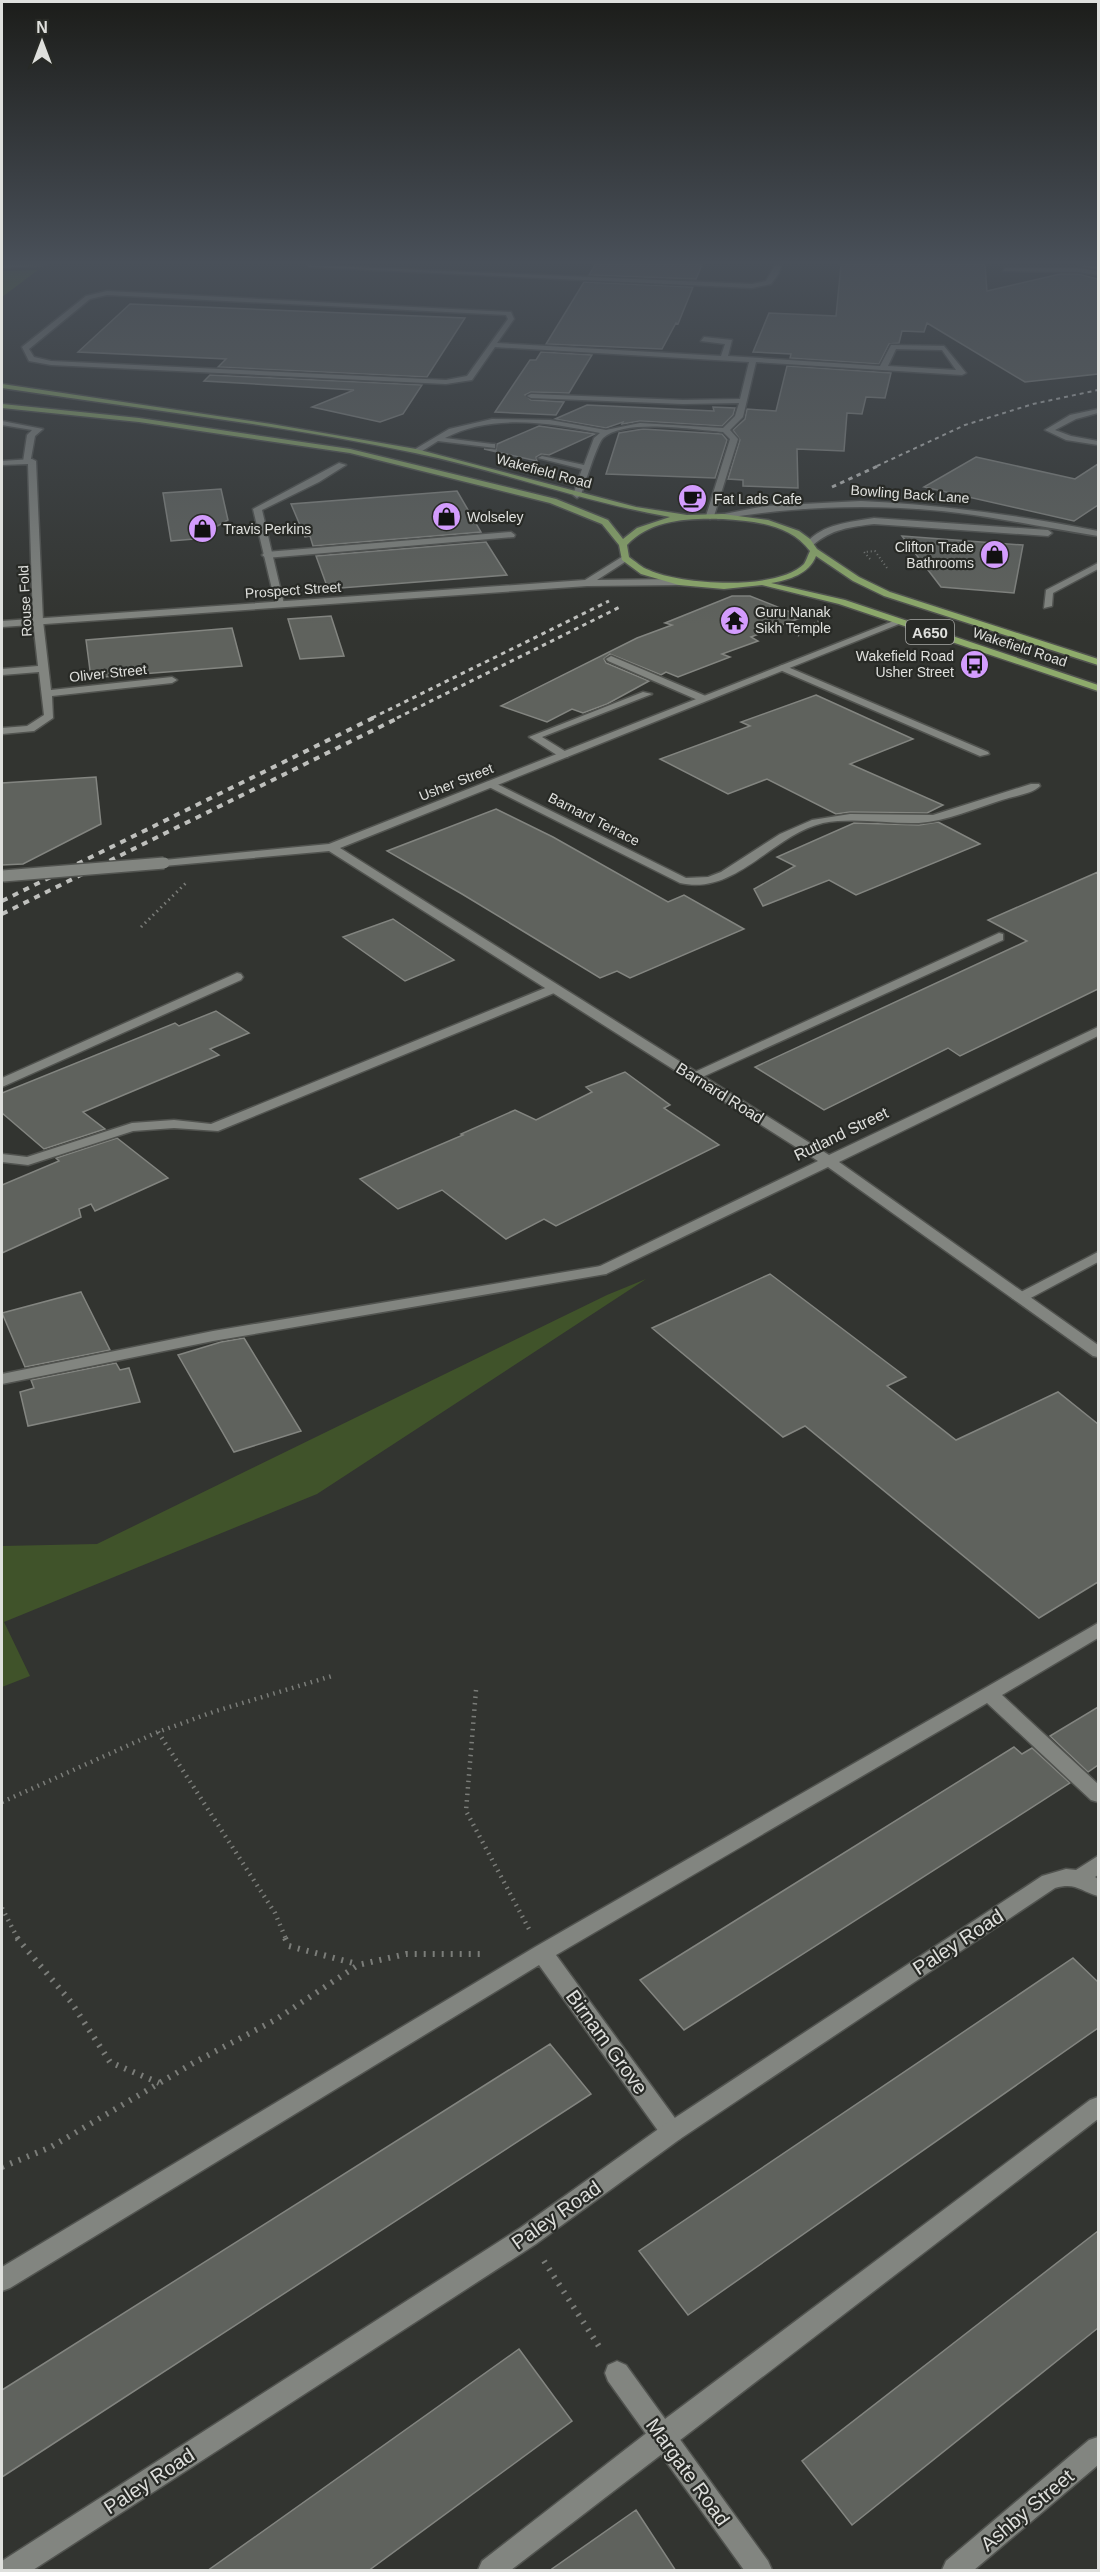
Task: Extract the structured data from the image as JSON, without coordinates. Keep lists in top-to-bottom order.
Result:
{
  "streets": {
    "main road": ["Wakefield Road", "A650"],
    "street": [
      "Bowling Back Lane",
      "Prospect Street",
      "Rouse Fold",
      "Oliver Street",
      "Usher Street",
      "Barnard Terrace",
      "Barnard Road",
      "Rutland Street",
      "Paley Road",
      "Birnam Grove",
      "Margate Road",
      "Ashby Street"
    ]
  },
  "crossings": [
    ["Wakefield Road", "Bowling Back Lane"],
    ["Wakefield Road", "A650"],
    ["Wakefield Road", "Usher Street"],
    ["Bowling Back Lane", "A650"],
    ["Prospect Street", "Rouse Fold"],
    ["Prospect Street", "A650"],
    ["Rouse Fold", "Oliver Street"],
    ["Usher Street", "Barnard Terrace"],
    ["Usher Street", "Barnard Road"],
    ["Barnard Road", "Rutland Street"],
    ["Paley Road", "Birnam Grove"]
  ],
  "places": {
    "cafe": ["Fat Lads Cafe"],
    "shop": ["Wolseley", "Travis Perkins", "Clifton Trade Bathrooms"],
    "temple": ["Guru Nanak Sikh Temple"],
    "bus stop": ["Wakefield Road Usher Street"]
  },
  "north": "top"
}
